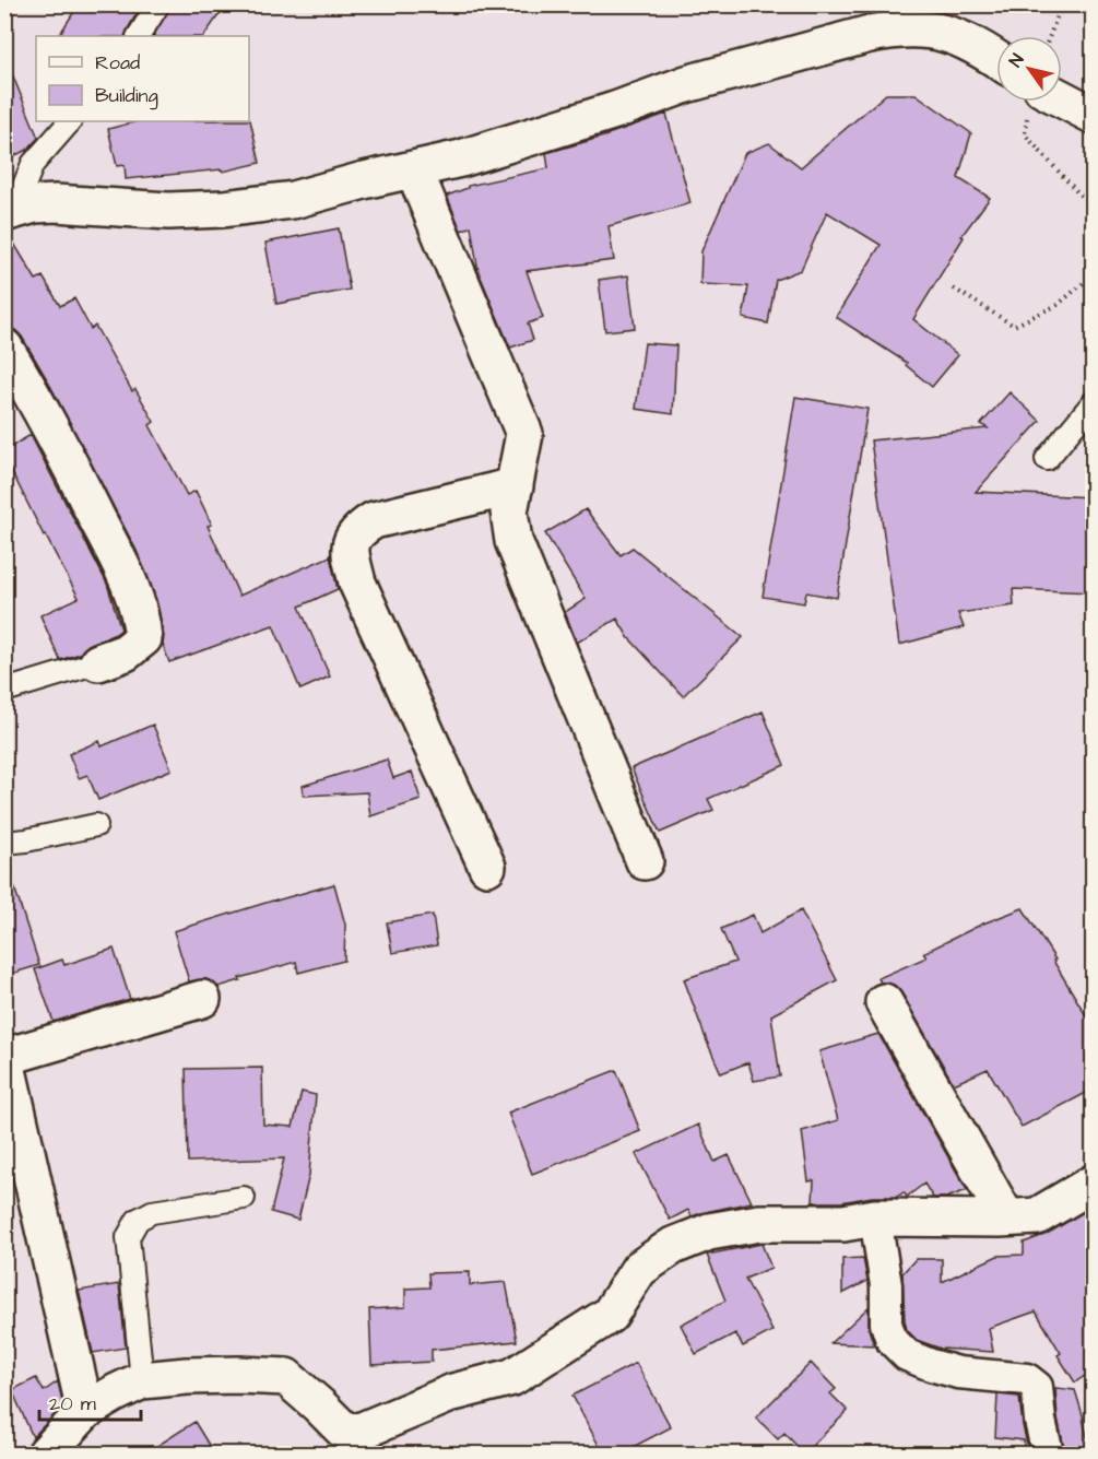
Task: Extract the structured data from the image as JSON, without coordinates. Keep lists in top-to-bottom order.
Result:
{
  "legend": ["Road", "Building"],
  "scale_bar": "20 m",
  "north": "top left"
}
